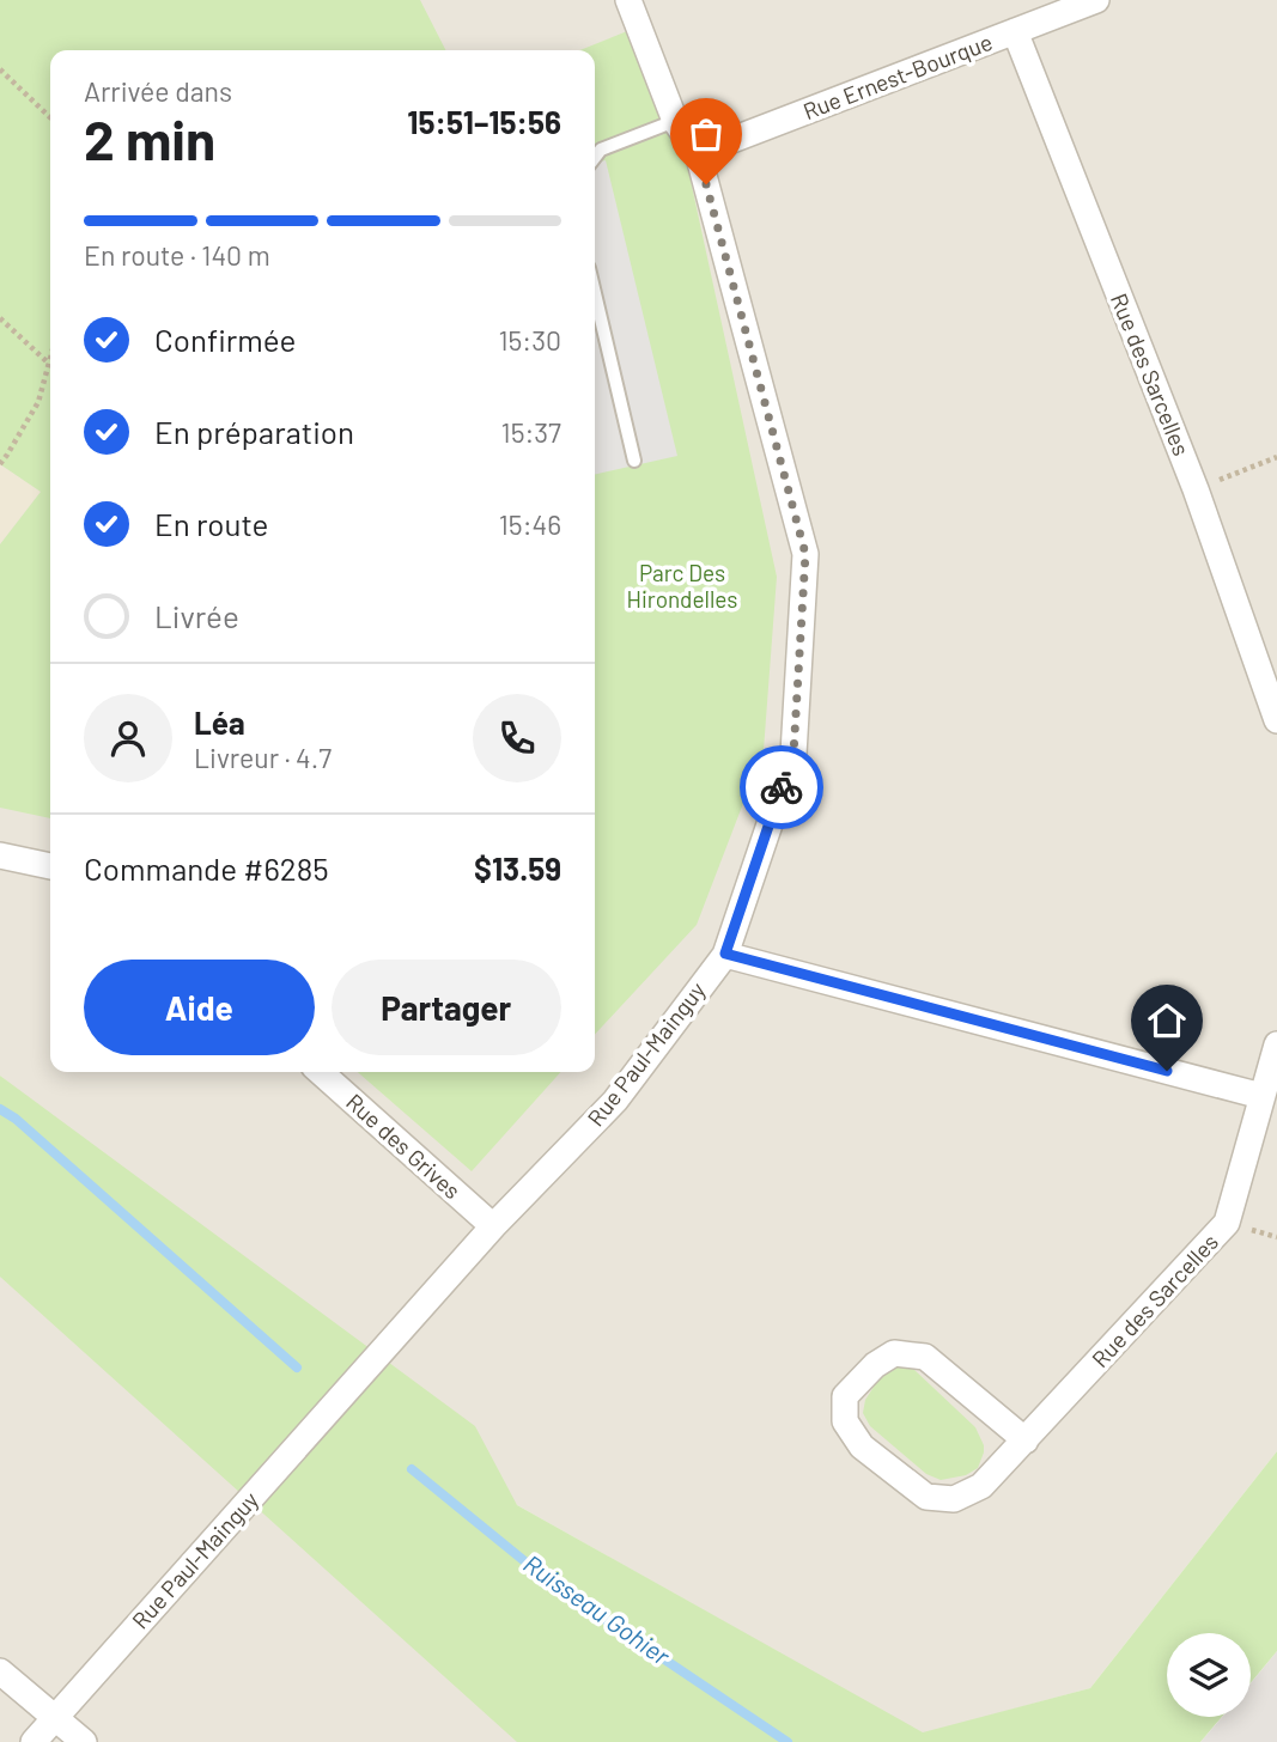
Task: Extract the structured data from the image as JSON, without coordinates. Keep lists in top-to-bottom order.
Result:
{
  "streets": {
    "street": [
      "Rue Ernest-Bourque",
      "Rue des Sarcelles",
      "Rue Paul-Mainguy",
      "Rue des Grives"
    ]
  },
  "crossings": [
    ["Rue Ernest-Bourque", "Rue des Sarcelles"],
    ["Rue Ernest-Bourque", "Rue Paul-Mainguy"],
    ["Rue Paul-Mainguy", "Rue des Grives"]
  ],
  "water": ["Ruisseau Gohier"],
  "parks": ["Parc Des Hirondelles"],
  "page": {
    "heading": ["2 min", "Arrivée dans", "15:51–15:56"],
    "panel": [
      "Léa",
      "Livreur · 4.7",
      "Commande #6285",
      "$13.59"
    ],
    "bar": "En route · 140 m",
    "list": [
      ["Confirmée", "15:30"],
      ["En préparation", "15:37"],
      ["En route", "15:46"],
      "Livrée"
    ],
    "buttons": ["Aide", "Partager"]
  }
}
